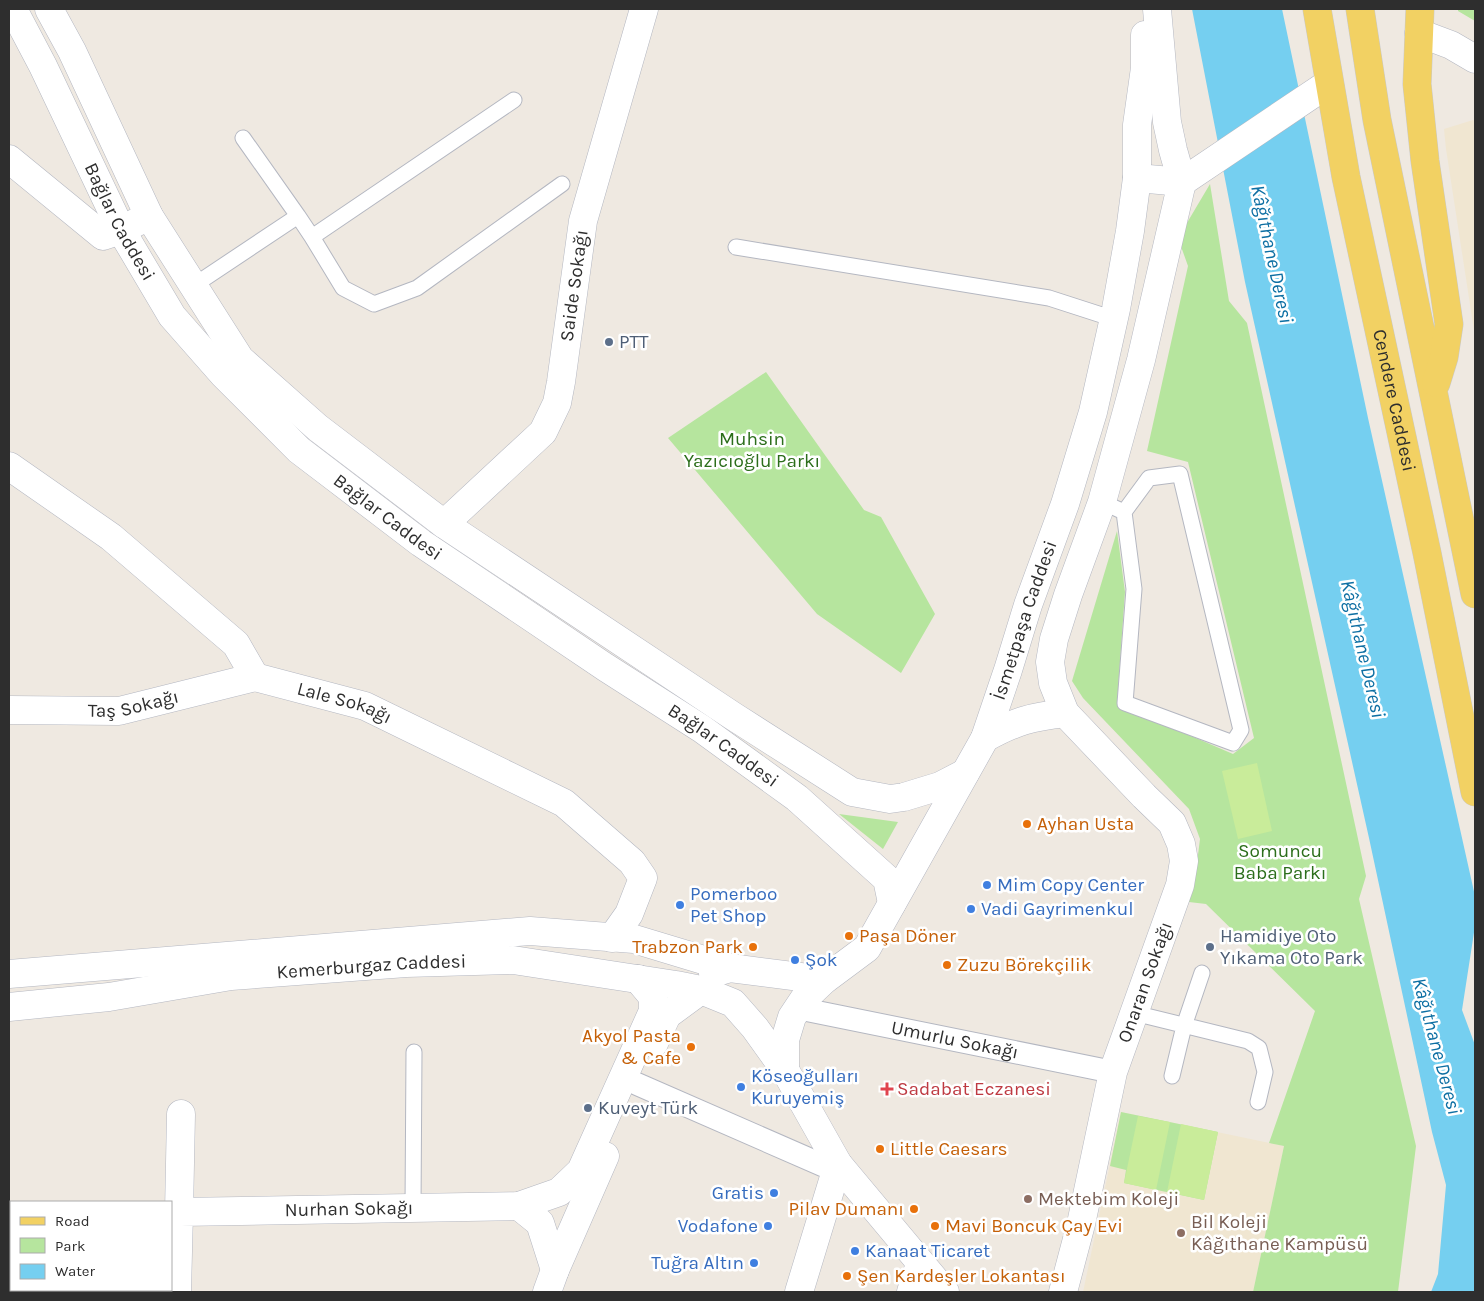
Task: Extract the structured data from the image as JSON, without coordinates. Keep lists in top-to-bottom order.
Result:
{
  "streets": {
    "main road": ["Cendere Caddesi"],
    "street": [
      "Bağlar Caddesi",
      "Saide Sokağı",
      "İsmetpaşa Caddesi",
      "Taş Sokağı",
      "Lale Sokağı",
      "Kemerburgaz Caddesi",
      "Onaran Sokağı",
      "Umurlu Sokağı",
      "Nurhan Sokağı"
    ]
  },
  "crossings": [
    ["Bağlar Caddesi", "Saide Sokağı"],
    ["Bağlar Caddesi", "İsmetpaşa Caddesi"],
    ["İsmetpaşa Caddesi", "Kemerburgaz Caddesi"],
    ["İsmetpaşa Caddesi", "Umurlu Sokağı"],
    ["Taş Sokağı", "Lale Sokağı"],
    ["Lale Sokağı", "Kemerburgaz Caddesi"],
    ["Kemerburgaz Caddesi", "Nurhan Sokağı"],
    ["Onaran Sokağı", "Umurlu Sokağı"]
  ],
  "water": ["Kâğıthane Deresi"],
  "parks": ["Muhsin Yazıcıoğlu Parkı", "Somuncu Baba Parkı"],
  "places": {
    "other": [
      "PTT",
      "Ayhan Usta",
      "Mim Copy Center",
      "Pomerboo Pet Shop",
      "Vadi Gayrimenkul",
      "Paşa Döner",
      "Trabzon Park",
      "Hamidiye Oto Yıkama Oto Park",
      "Şok",
      "Zuzu Börekçilik",
      "Akyol Pasta & Cafe",
      "Köseoğulları Kuruyemiş",
      "Kuveyt Türk",
      "Little Caesars",
      "Gratis",
      "Mektebim Koleji",
      "Pilav Dumanı",
      "Vodafone",
      "Mavi Boncuk Çay Evi",
      "Bil Koleji Kâğıthane Kampüsü",
      "Kanaat Ticaret",
      "Tuğra Altın",
      "Şen Kardeşler Lokantası"
    ],
    "health": ["Sadabat Eczanesi"]
  },
  "legend": ["Road", "Park", "Water"]
}
